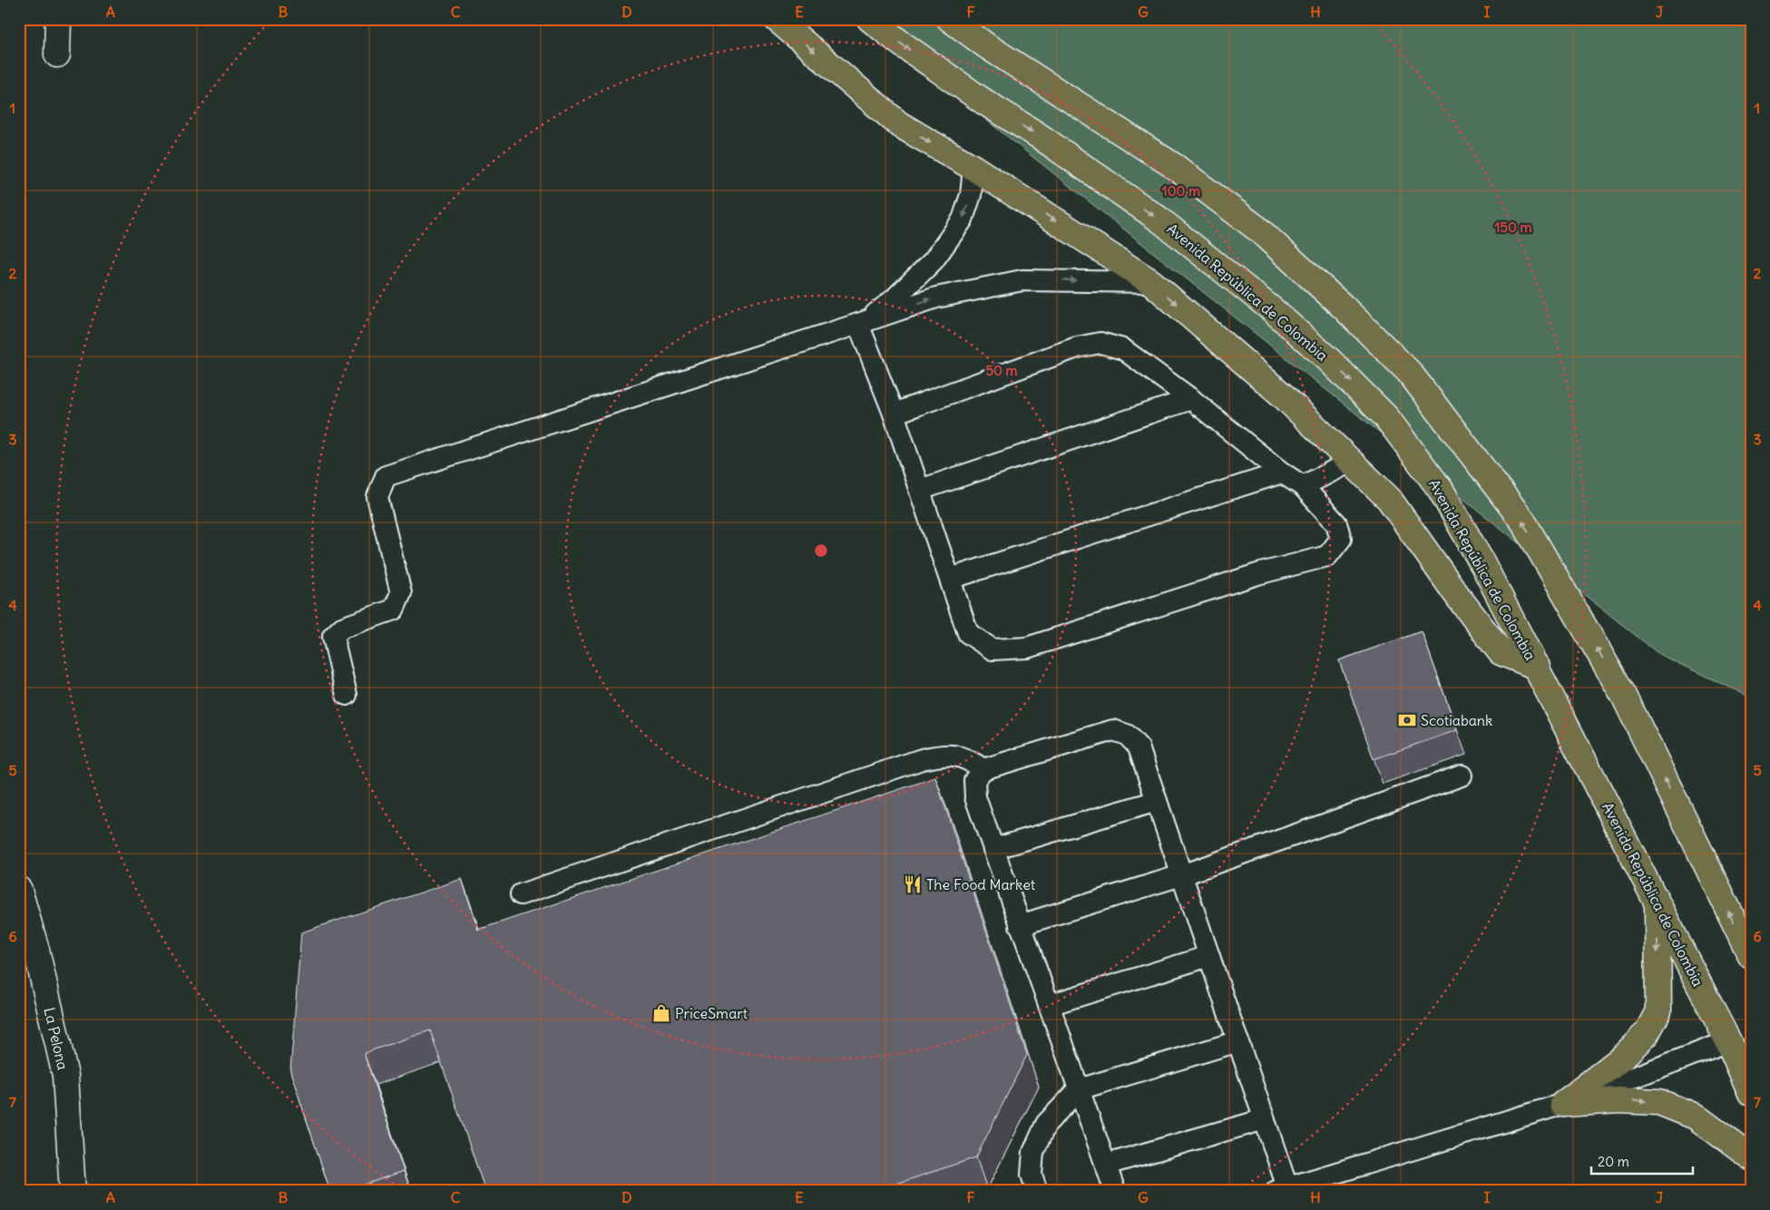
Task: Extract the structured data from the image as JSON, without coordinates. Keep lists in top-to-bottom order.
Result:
{
  "streets": {
    "main road": ["Avenida República de Colombia"],
    "street": ["La Pelona"]
  },
  "places": {
    "bank": ["Scotiabank"],
    "restaurant": ["The Food Market"],
    "shop": ["PriceSmart"]
  },
  "scale_bar": "20 m",
  "grid": {
    "columns": [
      "A",
      "B",
      "C",
      "D",
      "E",
      "F",
      "G",
      "H",
      "I",
      "J"
    ],
    "rows": [
      "1",
      "2",
      "3",
      "4",
      "5",
      "6",
      "7"
    ]
  },
  "rings": ["100 m", "150 m", "50 m"]
}
